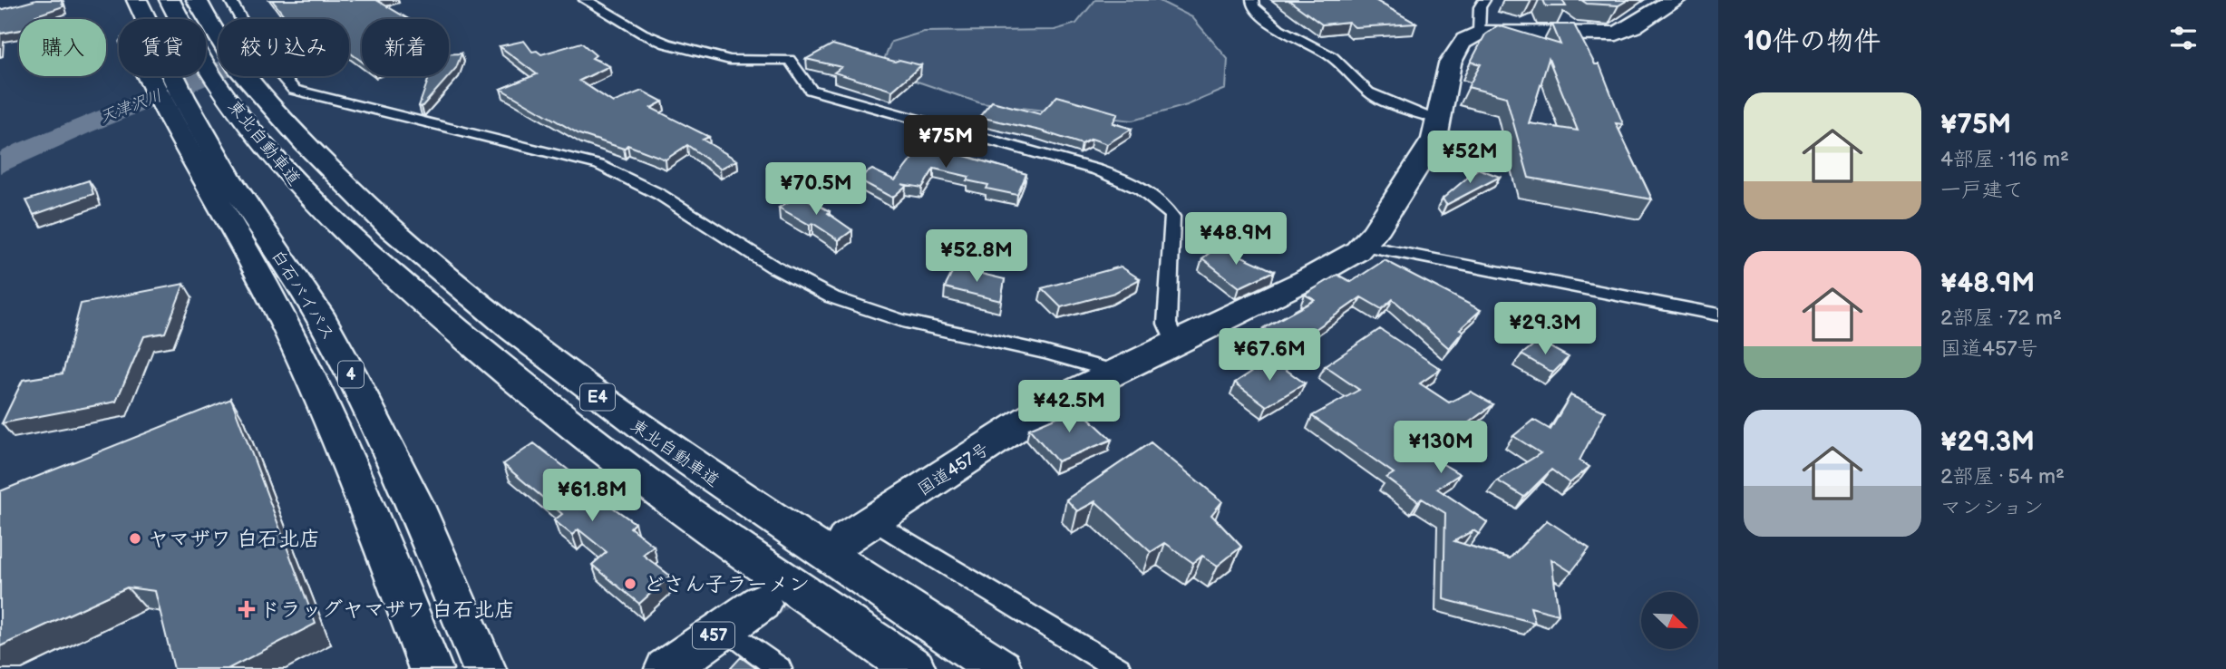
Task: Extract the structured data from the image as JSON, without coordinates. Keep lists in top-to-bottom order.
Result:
{
  "streets": {
    "highway": [
      "東北自動車道",
      "白石バイパス",
      "4",
      "E4",
      "国道457号",
      "457"
    ]
  },
  "water": ["天津沢川"],
  "places": {
    "other": ["ヤマザワ 白石北店", "どさん子ラーメン"],
    "health": ["ドラッグヤマザワ 白石北店"]
  },
  "north": "bottom right",
  "page": {
    "heading": "10件の物件",
    "chip": [
      "購入",
      "賃貸",
      "絞り込み",
      "新着"
    ],
    "list": [
      {
        "name": "¥75M",
        "note": "4部屋 · 116 m² · 一戸建て"
      },
      {
        "name": "¥48.9M",
        "note": "2部屋 · 72 m² · 国道457号"
      },
      {
        "name": "¥29.3M",
        "note": "2部屋 · 54 m² · マンション"
      }
    ],
    "price": [
      "¥75M",
      "¥52M",
      "¥70.5M",
      "¥48.9M",
      "¥52.8M",
      "¥29.3M",
      "¥67.6M",
      "¥42.5M",
      "¥130M",
      "¥61.8M"
    ]
  }
}
